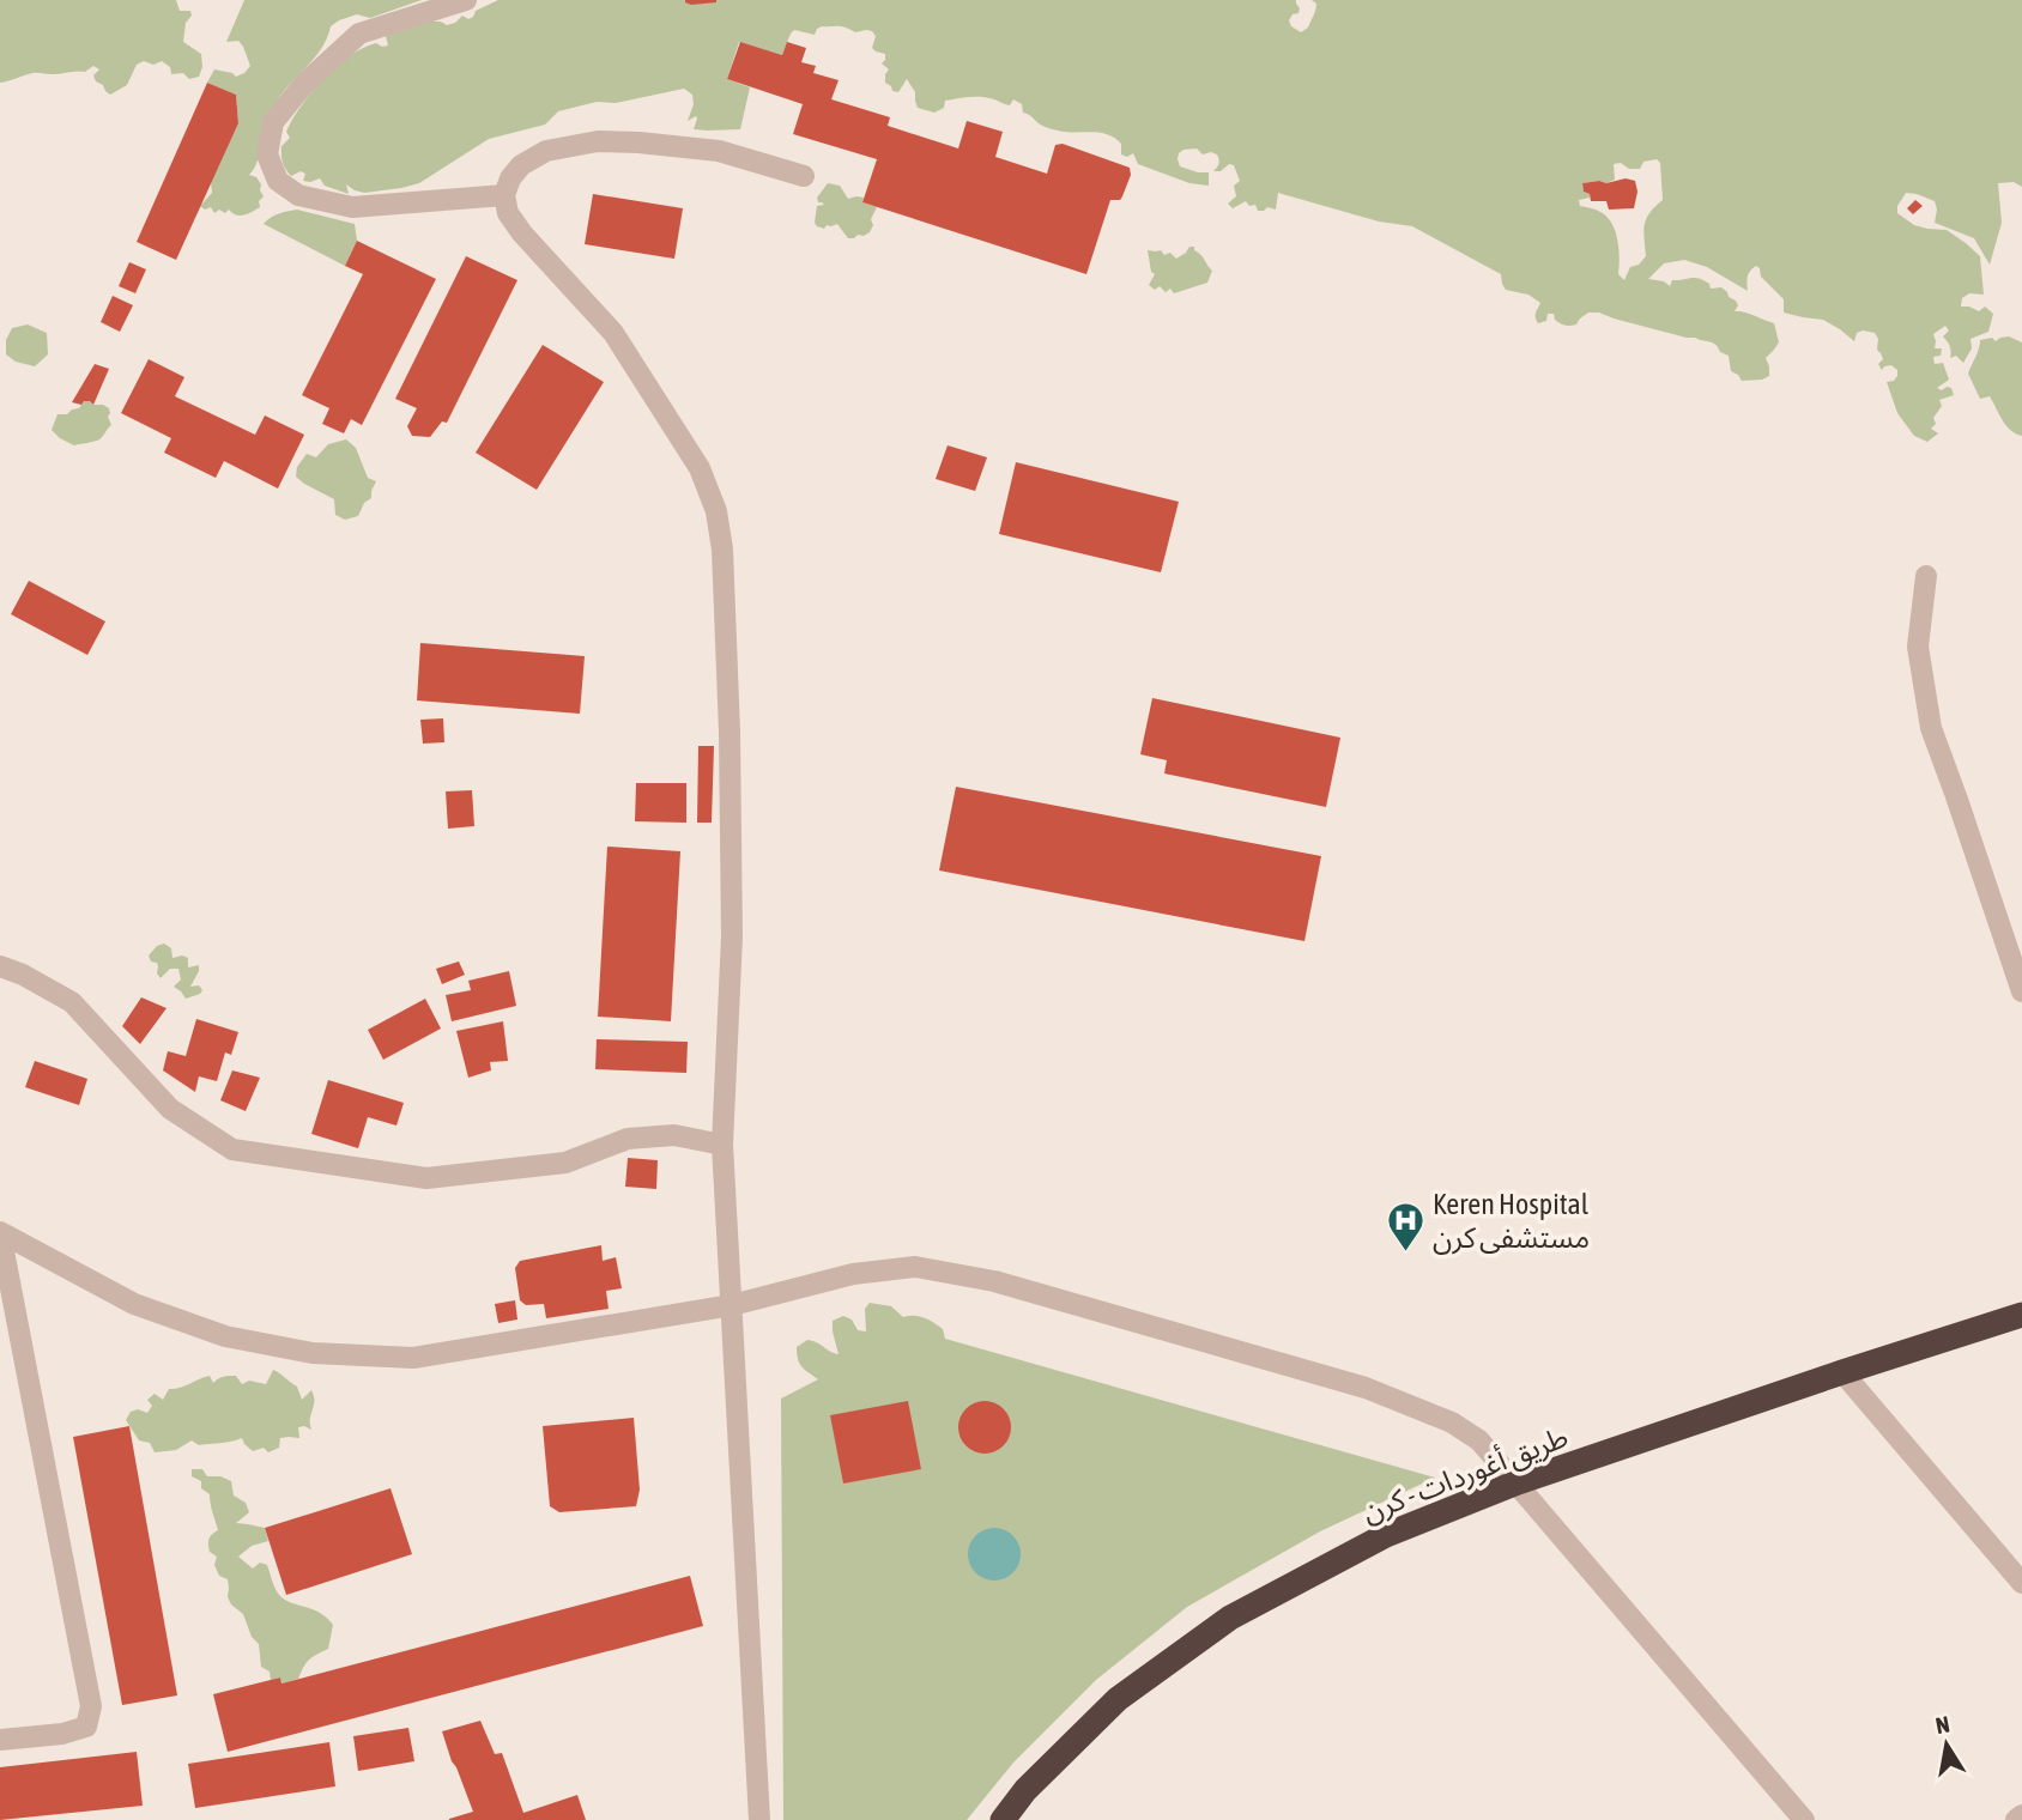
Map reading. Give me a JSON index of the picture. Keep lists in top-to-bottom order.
{
  "streets": {
    "highway": ["طريق أغوردات - كرن"]
  },
  "places": {
    "hospital": ["Keren Hospital مستشفى كرن"]
  },
  "north": "top"
}
